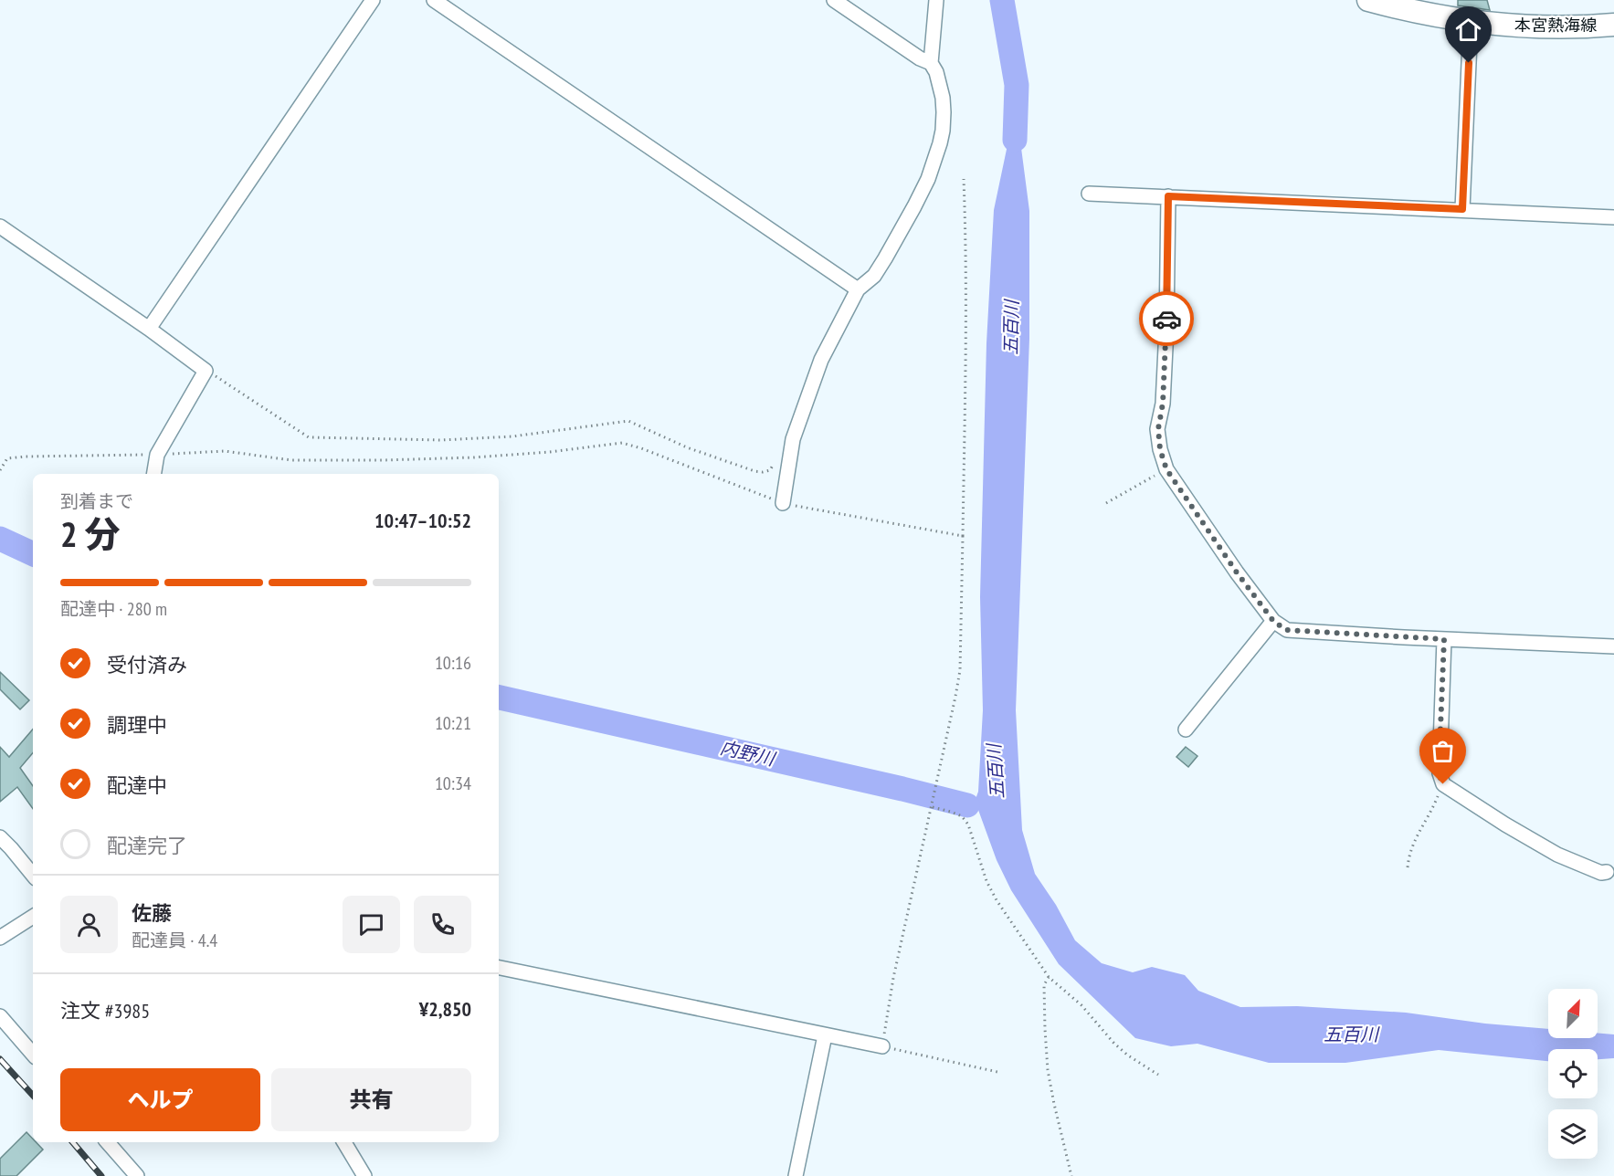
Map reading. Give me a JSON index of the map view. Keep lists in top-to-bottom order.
{
  "streets": {
    "main road": ["本宮熱海線"]
  },
  "water": ["五百川", "内野川"],
  "north": "top right",
  "page": {
    "heading": ["2 分", "到着まで", "10:47–10:52"],
    "panel": [
      "佐藤",
      "配達員 · 4.4",
      "注文 #3985",
      "¥2,850"
    ],
    "bar": "配達中 · 280 m",
    "list": [
      ["受付済み", "10:16"],
      ["調理中", "10:21"],
      ["配達中", "10:34"],
      "配達完了"
    ],
    "buttons": ["ヘルプ", "共有"]
  }
}
